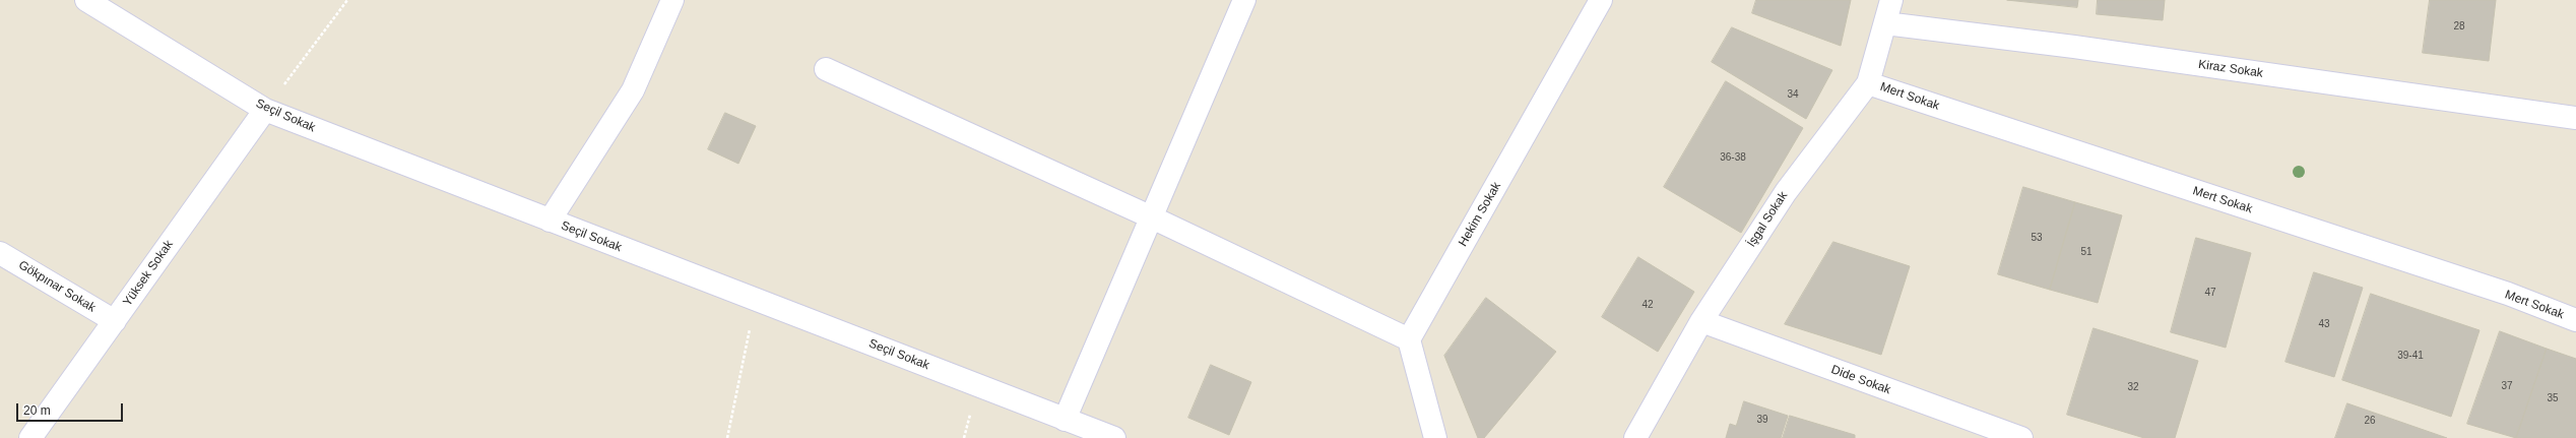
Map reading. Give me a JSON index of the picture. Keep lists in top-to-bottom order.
{
  "streets": {
    "street": [
      "Kiraz Sokak",
      "Mert Sokak",
      "Seçil Sokak",
      "Hekim Sokak",
      "İşgal Sokak",
      "Yüksek Sokak",
      "Gökpınar Sokak",
      "Dide Sokak"
    ]
  },
  "crossings": [
    ["Kiraz Sokak", "İşgal Sokak"],
    ["Mert Sokak", "İşgal Sokak"],
    ["Seçil Sokak", "Yüksek Sokak"],
    ["İşgal Sokak", "Dide Sokak"],
    ["Yüksek Sokak", "Gökpınar Sokak"]
  ],
  "house_numbers": [
    "28",
    "34",
    "36-38",
    "53",
    "51",
    "47",
    "42",
    "43",
    "39-41",
    "37",
    "32",
    "35",
    "39",
    "26"
  ],
  "scale_bar": "20 m"
}
